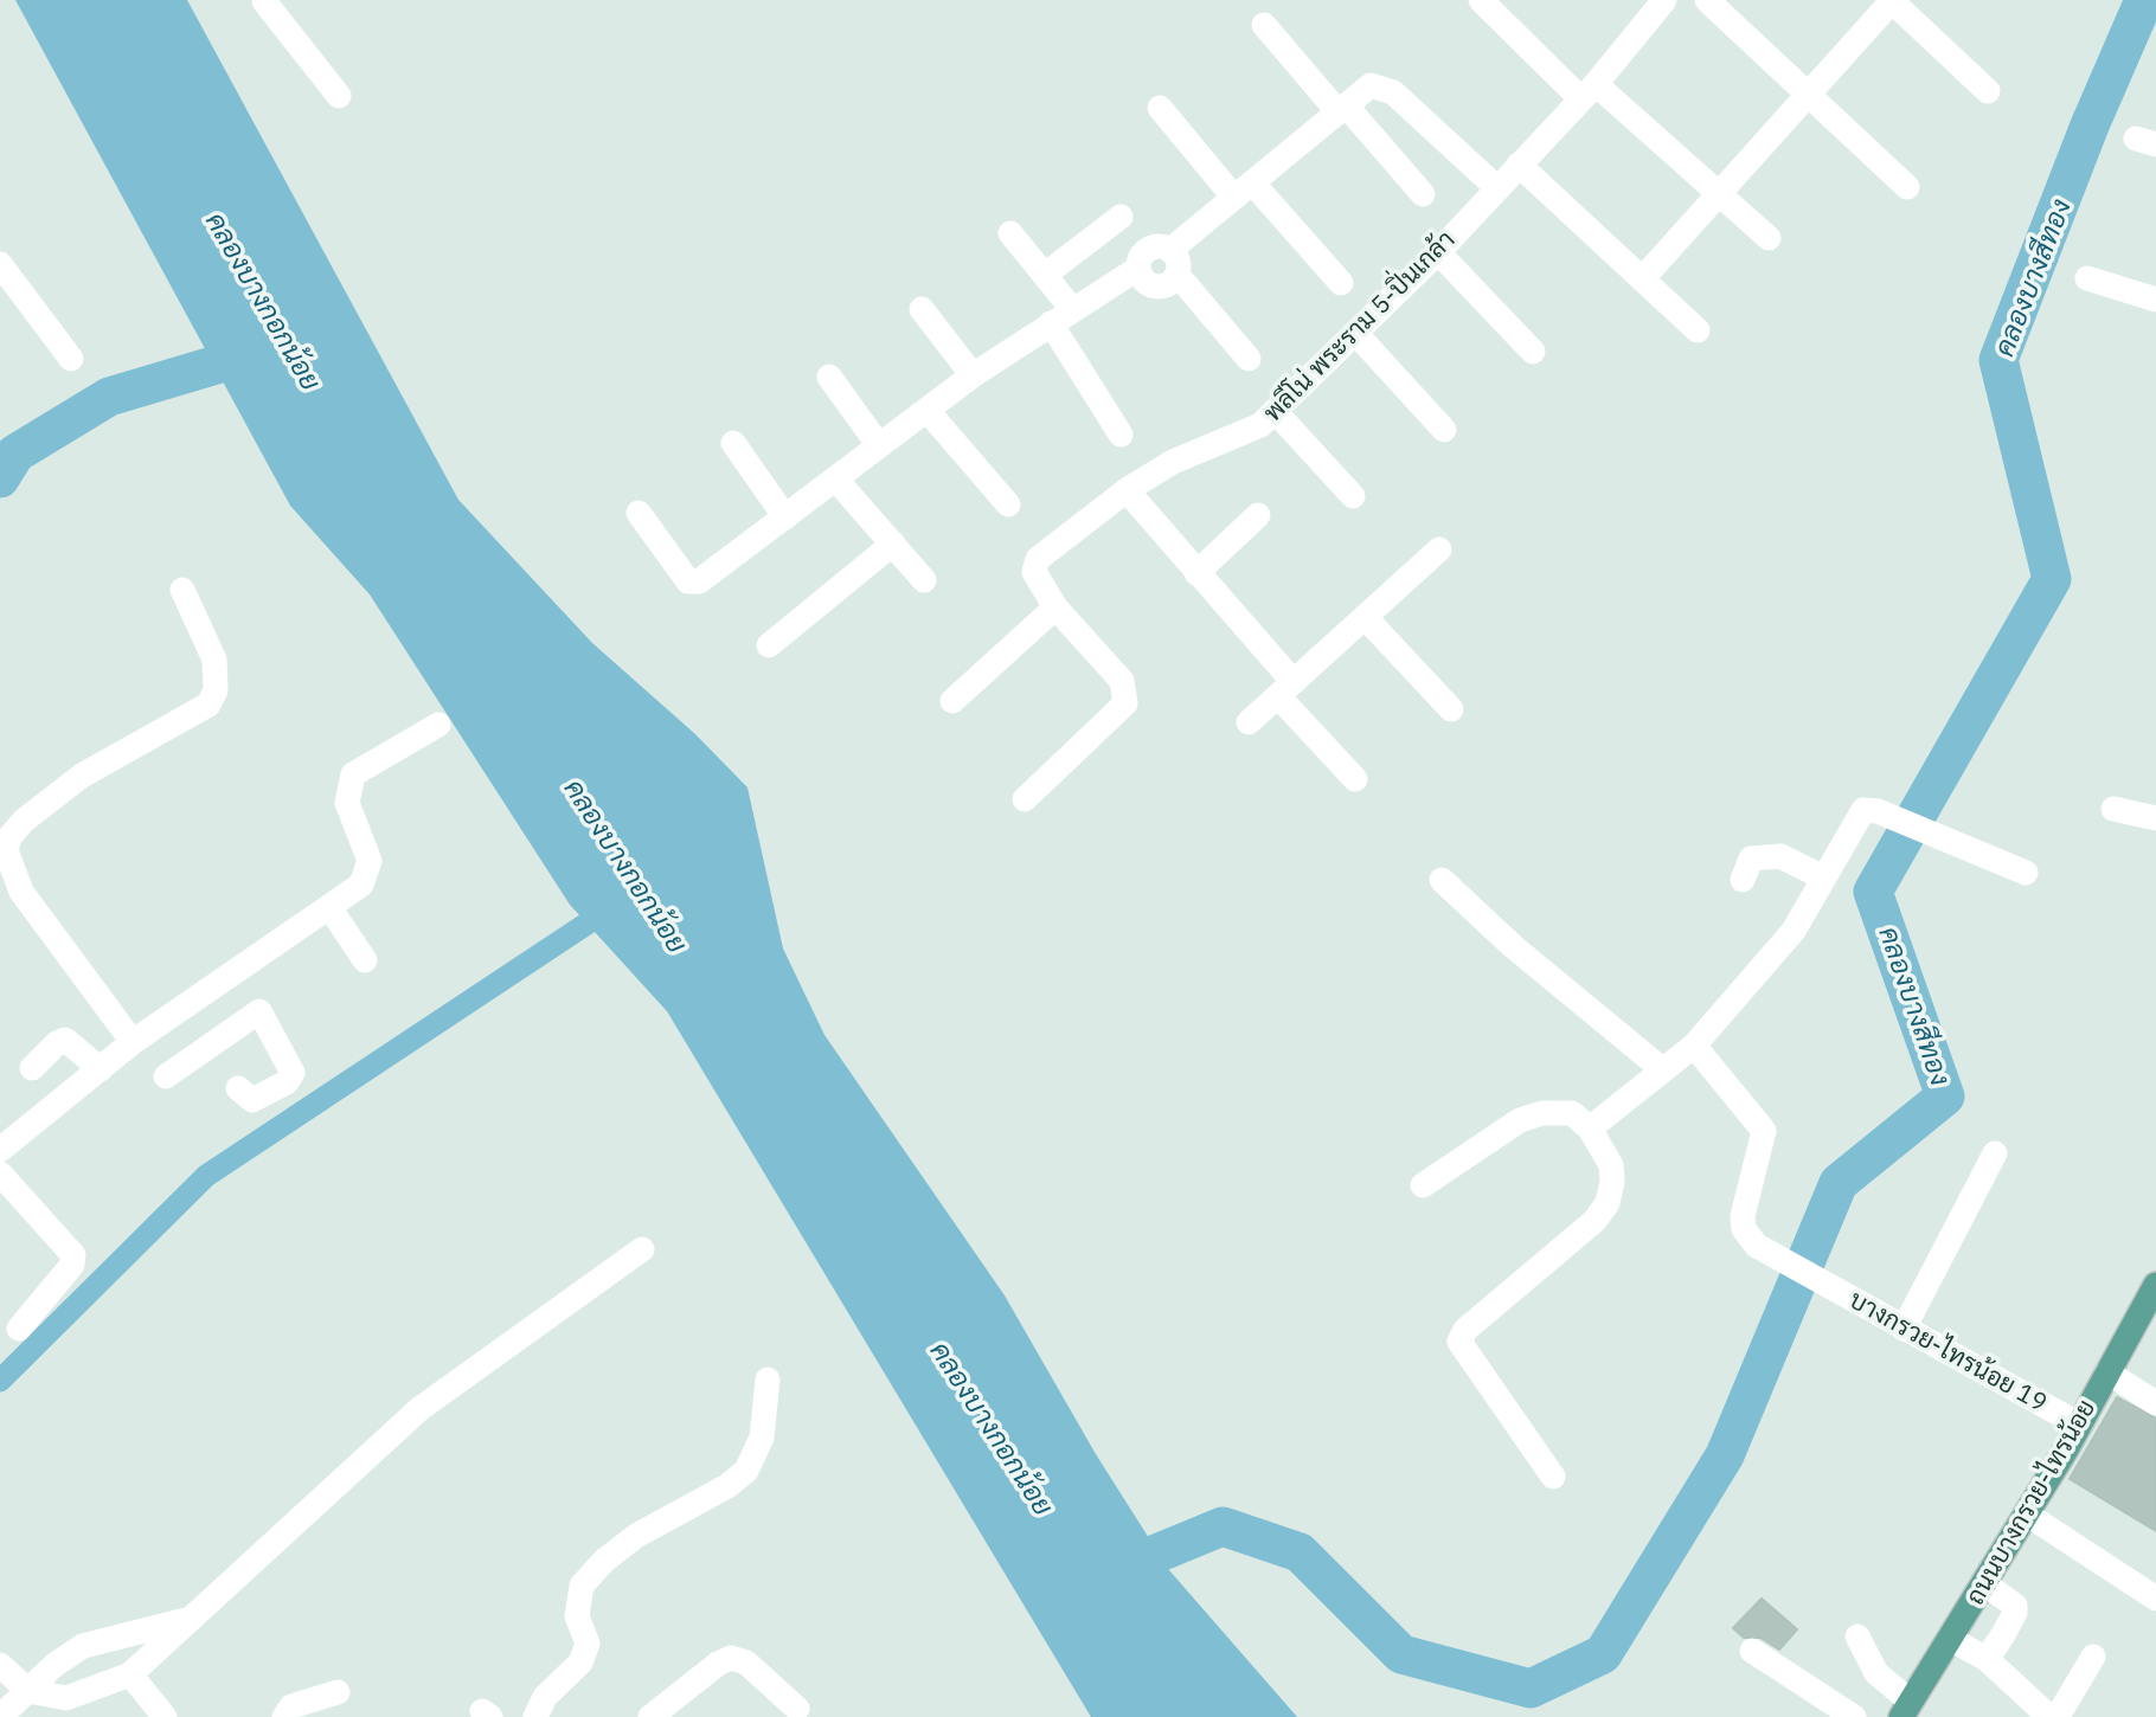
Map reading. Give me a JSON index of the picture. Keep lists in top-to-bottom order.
{
  "streets": {
    "main road": ["ถนนบางกรวย-ไทรน้อย"],
    "street": ["พลีโน่ พระราม 5-ปิ่นเกล้า", "บางกรวย-ไทรน้อย 19"]
  },
  "crossings": [
    ["บางกรวย-ไทรน้อย 19", "ถนนบางกรวย-ไทรน้อย"]
  ],
  "water": ["คลองบางสีทอง", "คลองบางกอกน้อย"]
}
